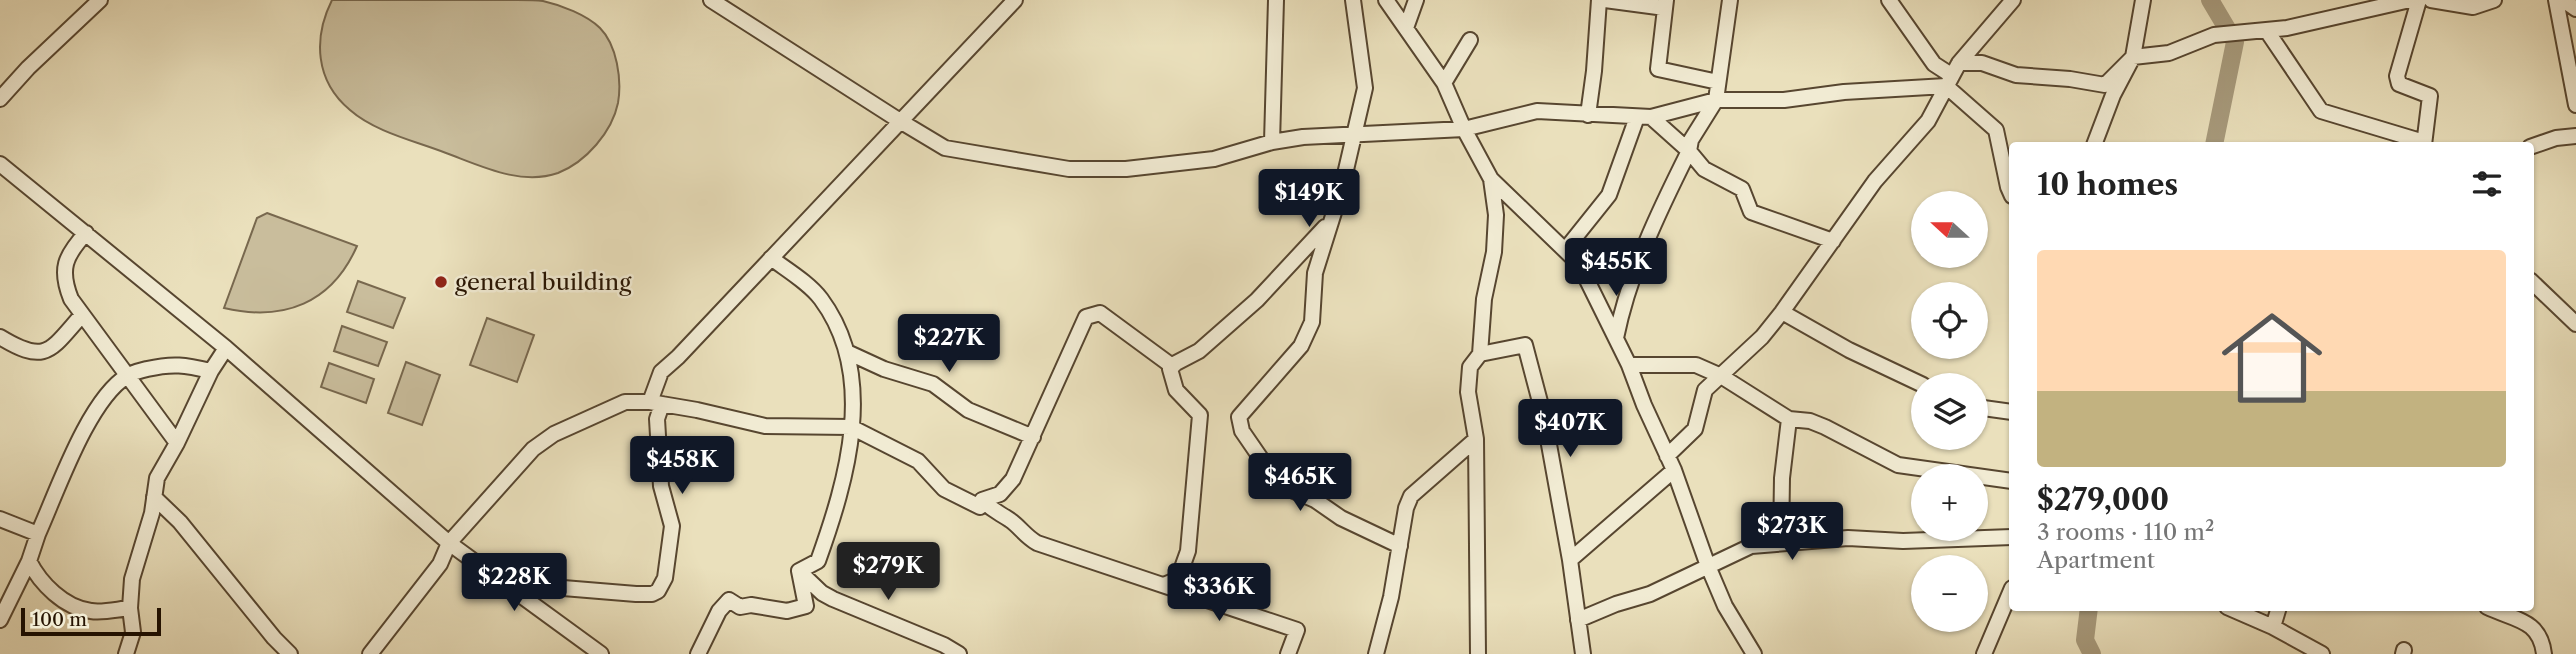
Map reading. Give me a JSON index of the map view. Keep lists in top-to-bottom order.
{
  "places": ["general building"],
  "scale_bar": "100 m",
  "north": "left",
  "page": {
    "heading": "10 homes",
    "price": [
      "$149K",
      "$455K",
      "$227K",
      "$407K",
      "$458K",
      "$465K",
      "$273K",
      "$279K",
      "$228K",
      "$336K"
    ],
    "map_buttons": ["+", "−"],
    "list": [
      {
        "name": "$279,000",
        "note": "3 rooms · 110 m² · Apartment"
      }
    ],
    "scale": "100 m"
  }
}
